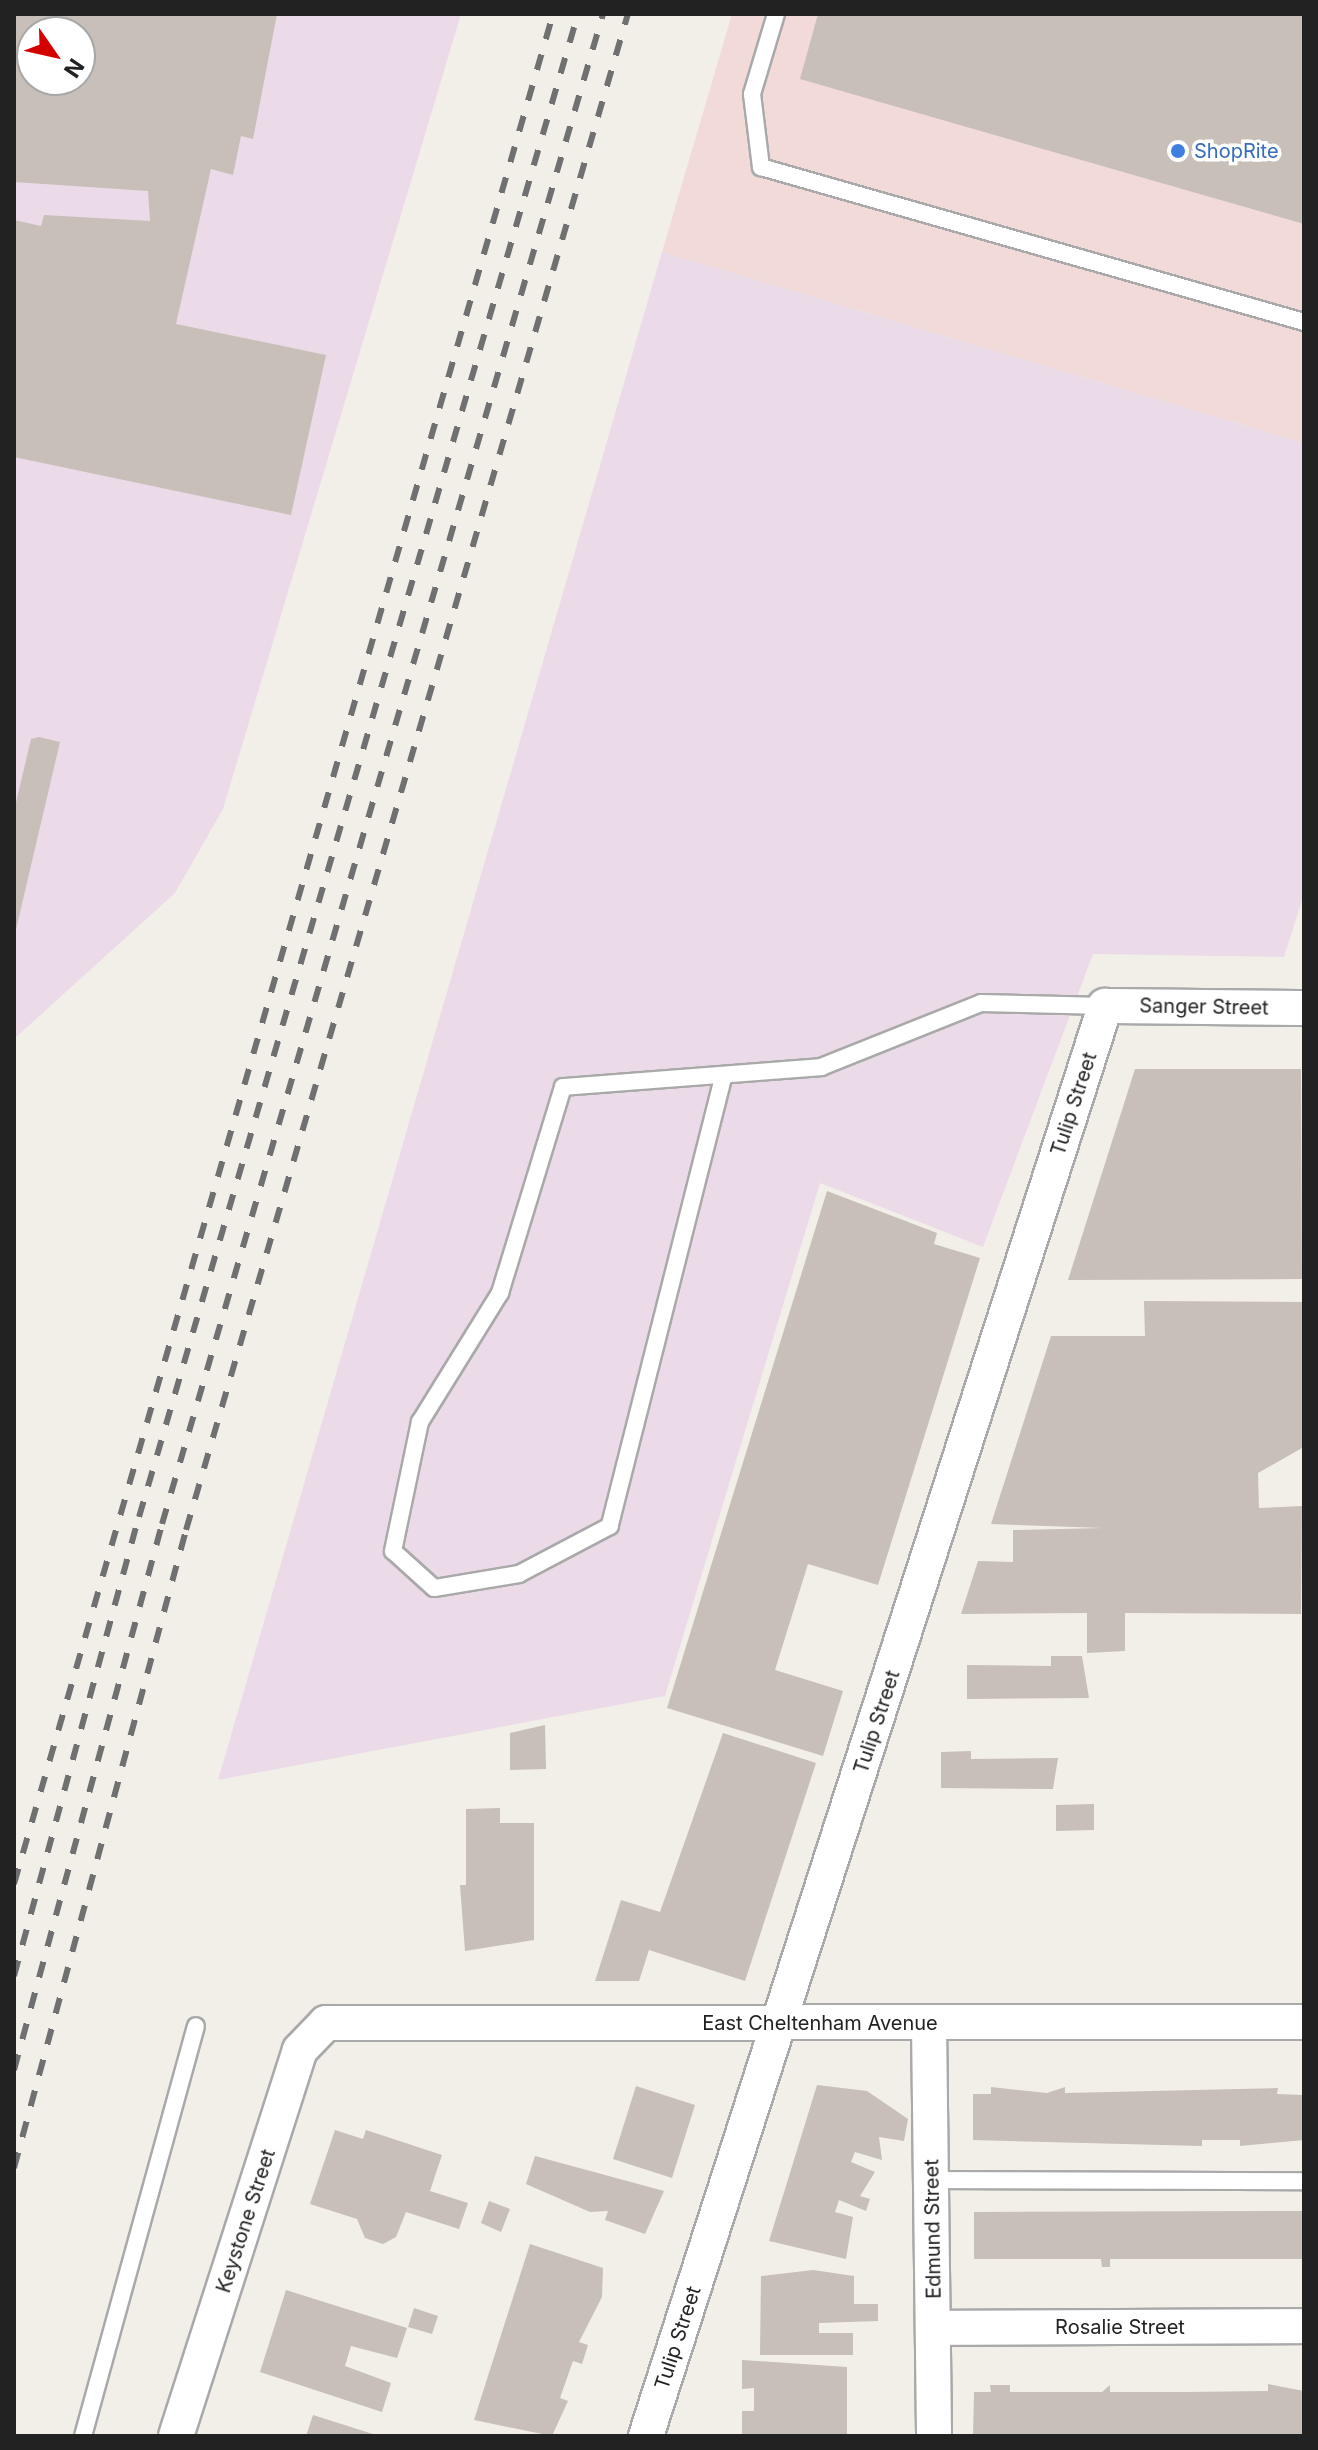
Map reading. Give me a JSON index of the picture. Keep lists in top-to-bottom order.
{
  "streets": {
    "street": [
      "Sanger Street",
      "Tulip Street",
      "East Cheltenham Avenue",
      "Keystone Street",
      "Edmund Street",
      "Rosalie Street"
    ]
  },
  "crossings": [
    ["Sanger Street", "Tulip Street"],
    ["Tulip Street", "East Cheltenham Avenue"],
    ["East Cheltenham Avenue", "Keystone Street"],
    ["East Cheltenham Avenue", "Edmund Street"],
    ["Edmund Street", "Rosalie Street"]
  ],
  "places": ["ShopRite"],
  "north": "bottom right"
}
